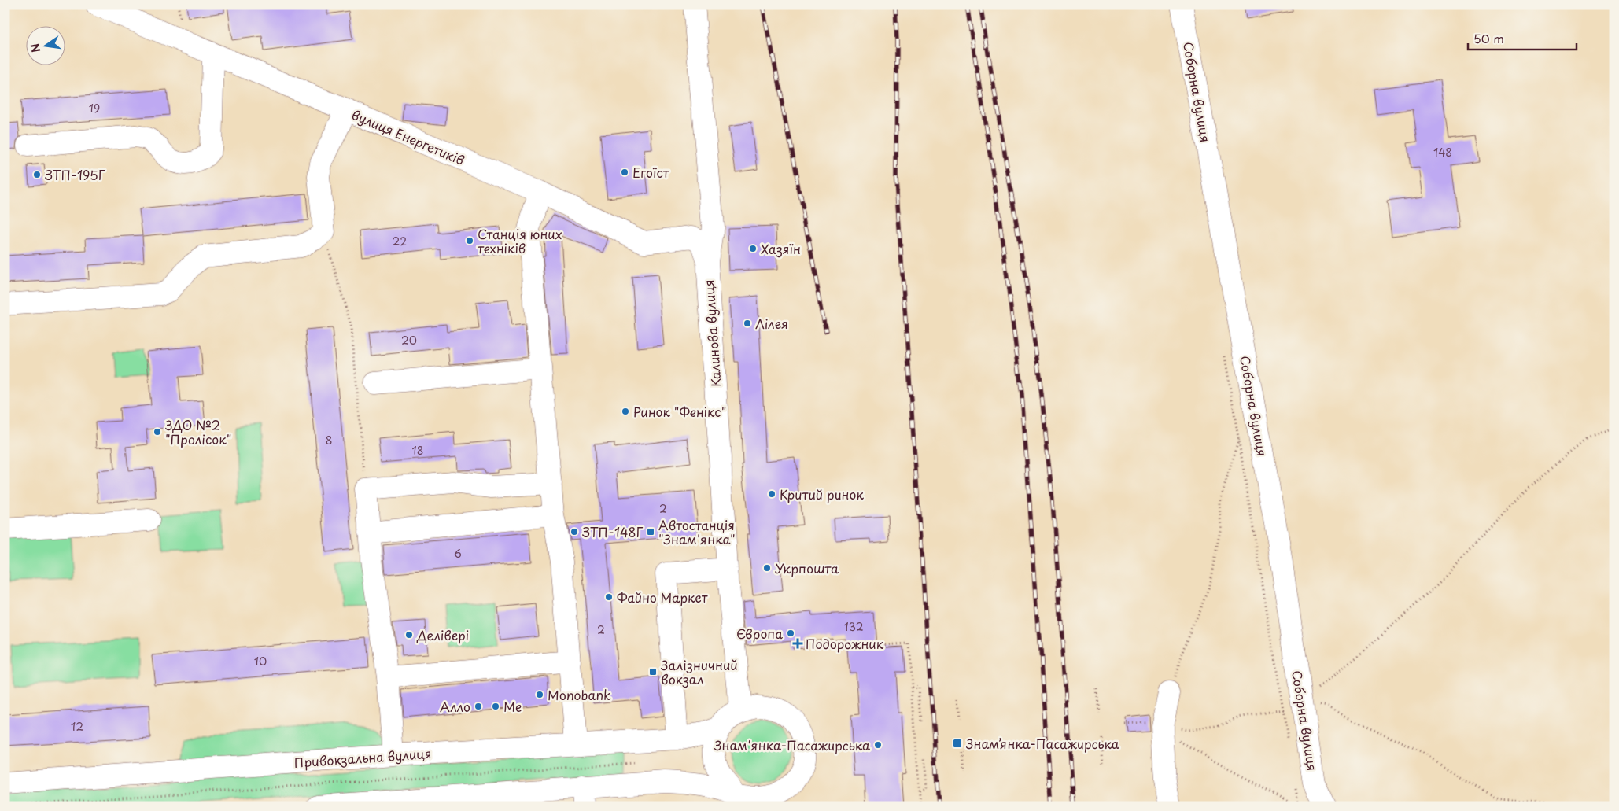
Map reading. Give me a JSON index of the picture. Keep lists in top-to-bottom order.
{
  "streets": {
    "street": [
      "Соборна вулиця",
      "вулиця Енергетиків",
      "Калинова вулиця",
      "Привокзальна вулиця"
    ]
  },
  "crossings": [
    ["вулиця Енергетиків", "Калинова вулиця"],
    ["Калинова вулиця", "Привокзальна вулиця"]
  ],
  "places": {
    "other": [
      "Егоїст",
      "ЗТП-195Г",
      "Станція юних техніків",
      "Хазяїн",
      "Лілея",
      "Ринок \"Фенікс\"",
      "ЗДО №2 \"Пролісок\"",
      "Критий ринок",
      "ЗТП-148Г",
      "Укрпошта",
      "Файно Маркет",
      "Європа",
      "Делівері",
      "Monobank",
      "Алло",
      "Me",
      "Знам'янка-Пасажирська"
    ],
    "transit": ["Автостанція \"Знам'янка\"", "Залізничний вокзал", "Знам’янка-Пасажирська"],
    "health": ["Подорожник"]
  },
  "house_numbers": [
    "19",
    "148",
    "22",
    "20",
    "8",
    "18",
    "2",
    "6",
    "132",
    "2",
    "10",
    "12"
  ],
  "scale_bar": "50 m",
  "north": "left"
}
